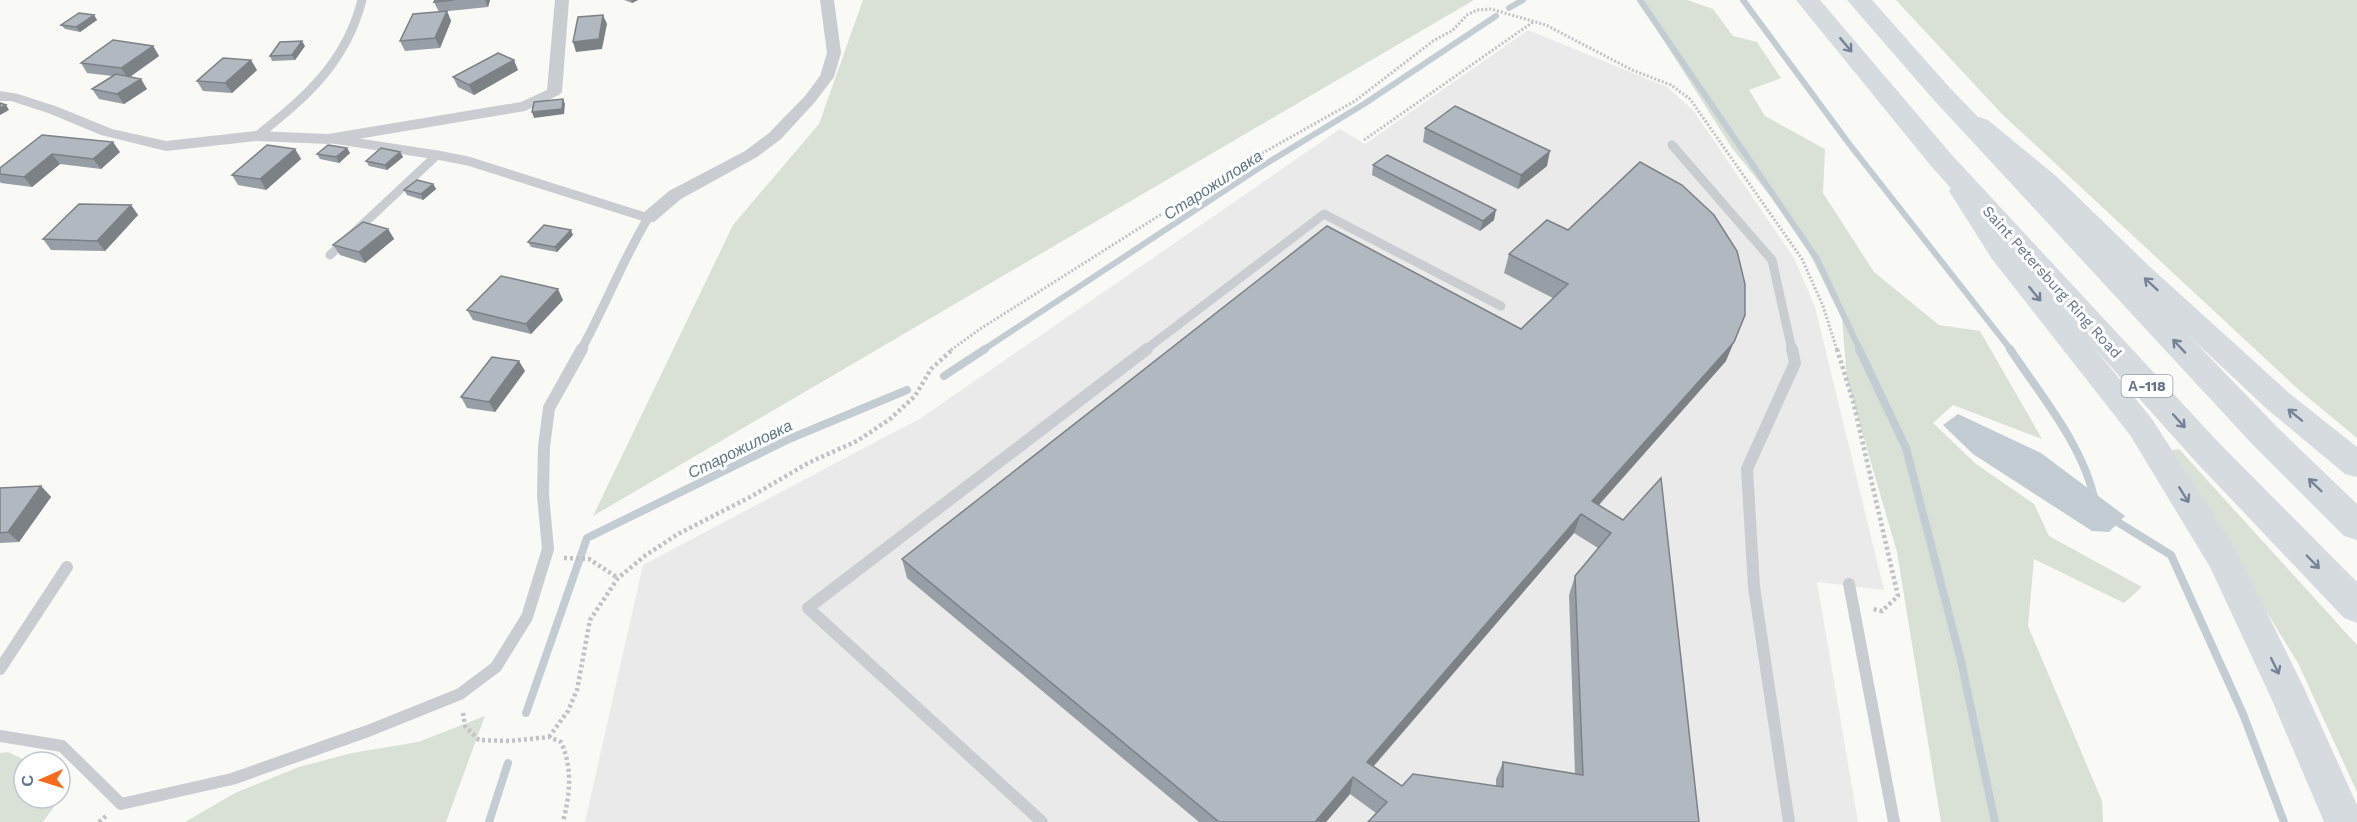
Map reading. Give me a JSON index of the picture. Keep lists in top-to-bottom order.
{
  "streets": {
    "highway": ["Saint Petersburg Ring Road", "А-118"]
  },
  "water": ["Старожиловка"],
  "north": "left"
}
